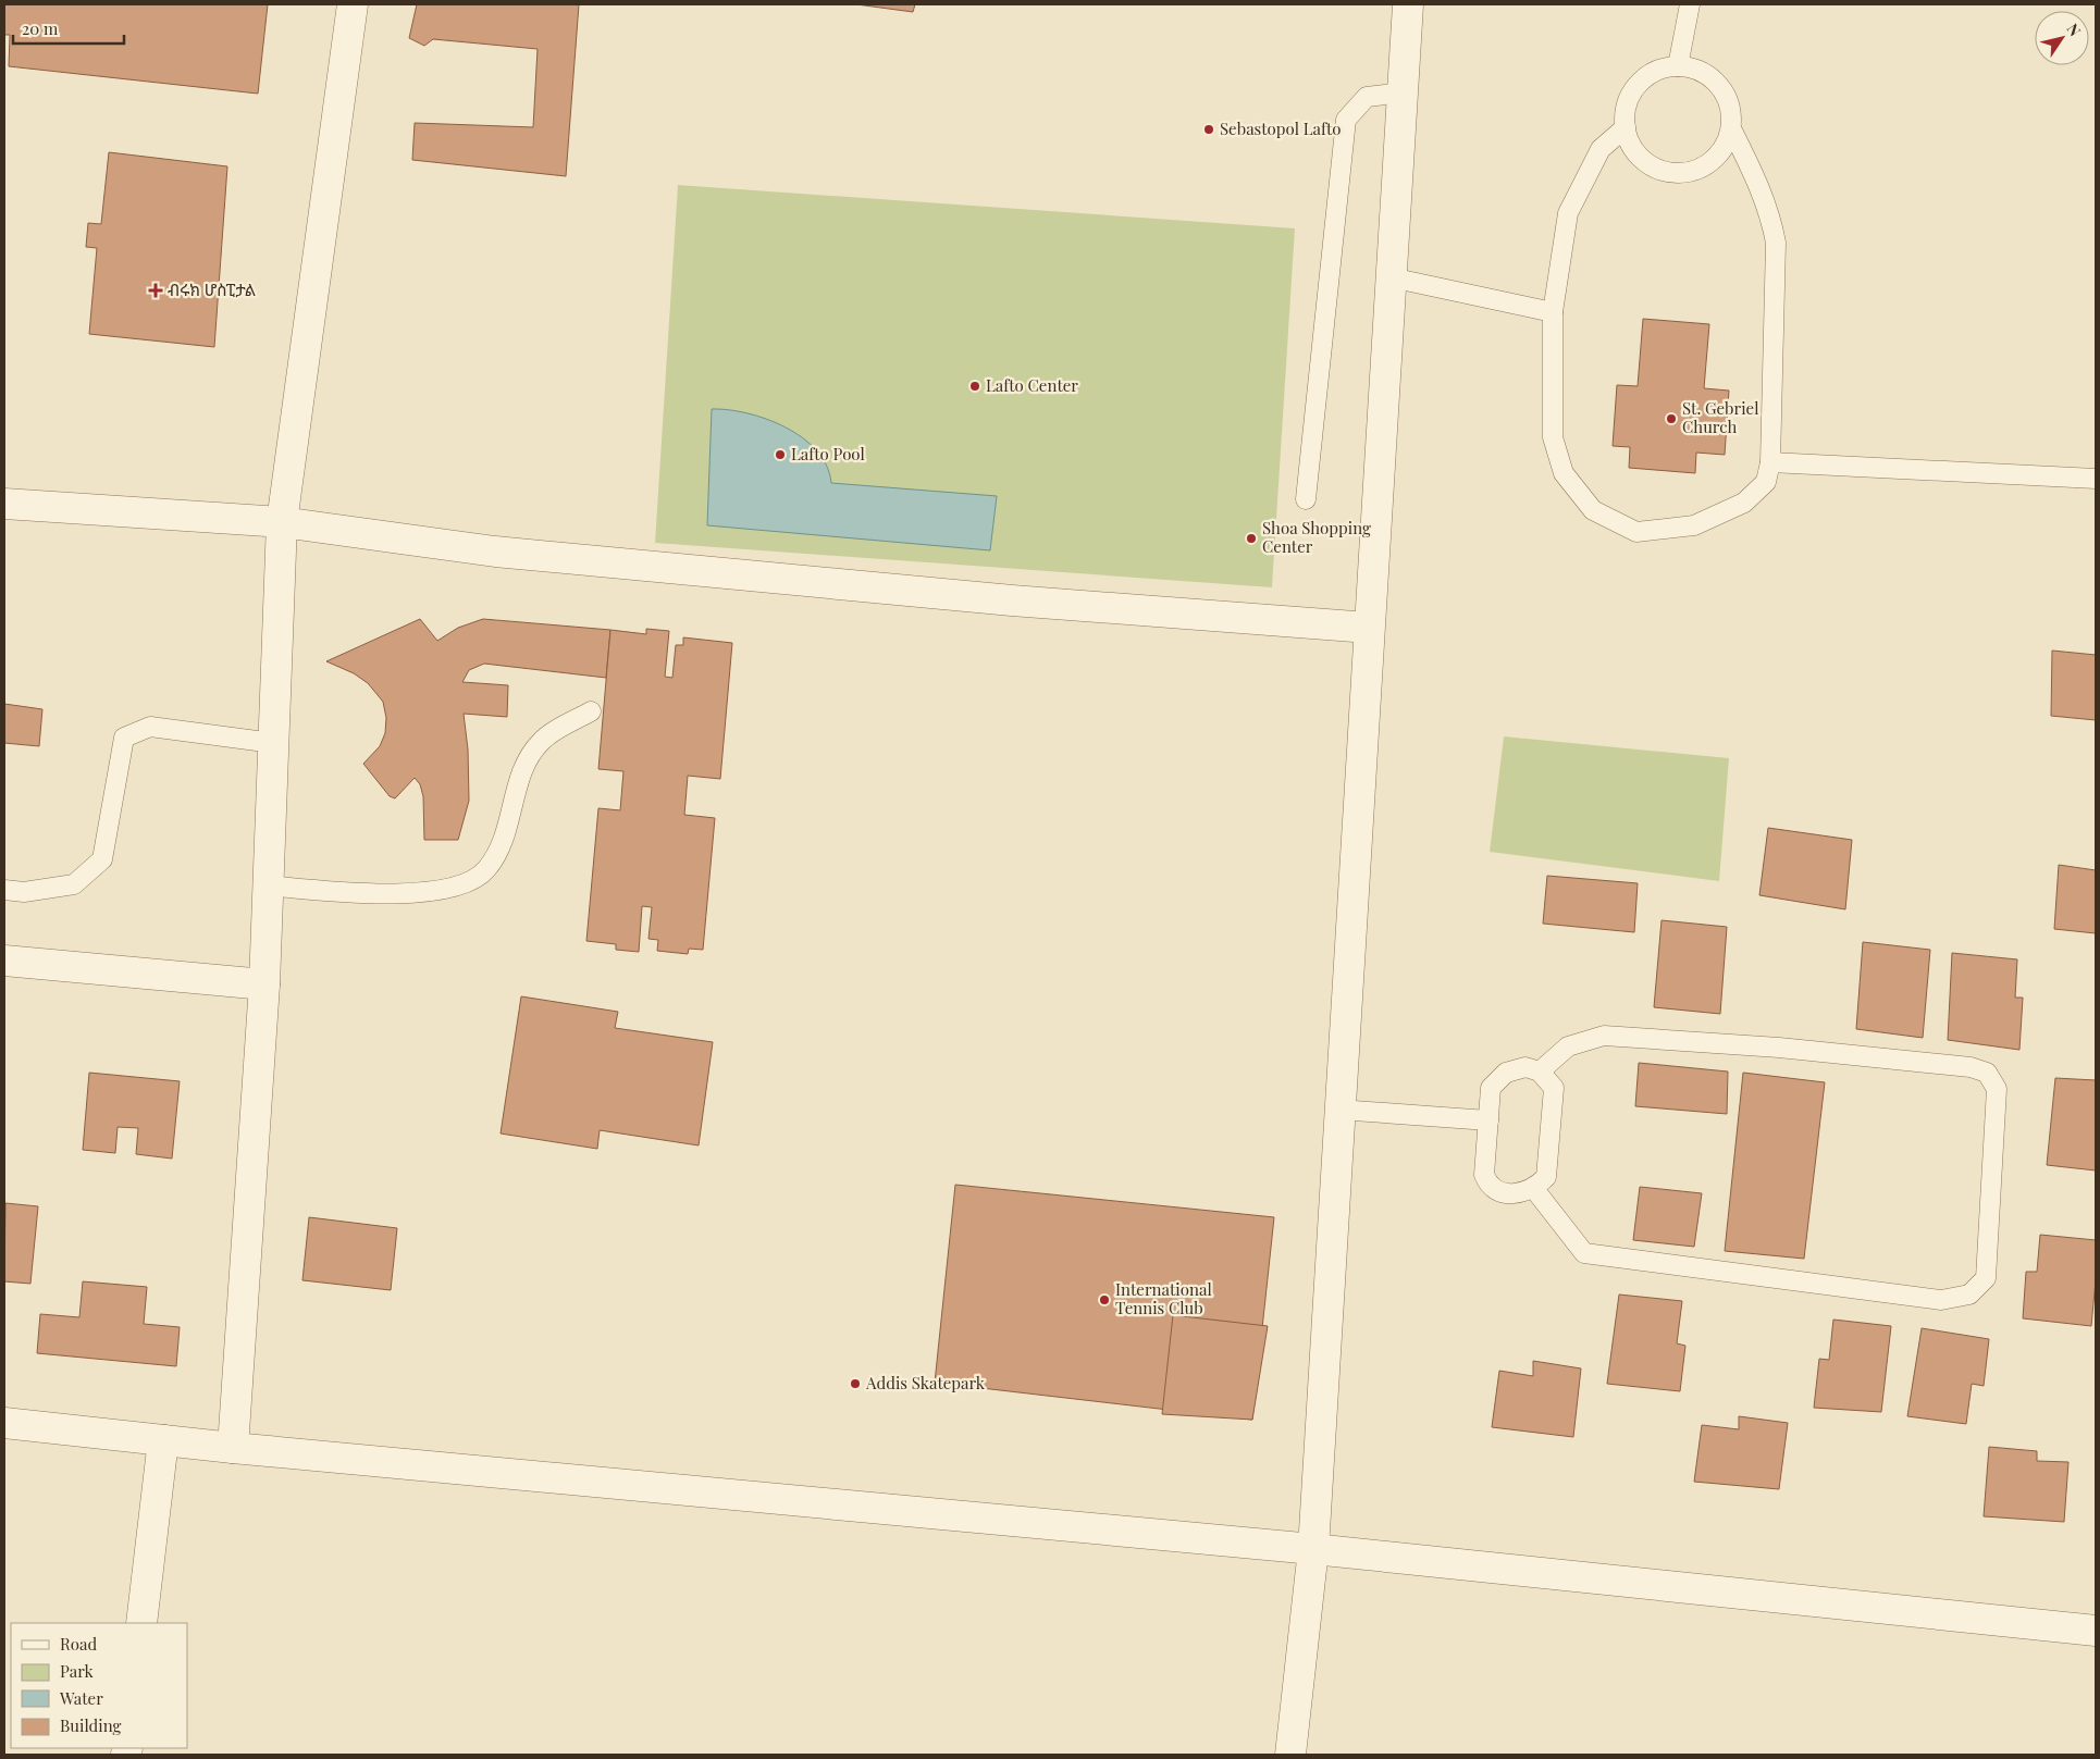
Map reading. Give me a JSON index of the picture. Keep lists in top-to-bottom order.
{
  "places": {
    "other": [
      "Sebastopol Lafto",
      "Lafto Center",
      "St. Gebriel Church",
      "Lafto Pool",
      "Shoa Shopping Center",
      "International Tennis Club",
      "Addis Skatepark"
    ],
    "health": ["ብሩክ ሆስፒታል"]
  },
  "legend": [
    "Road",
    "Park",
    "Water",
    "Building"
  ],
  "scale_bar": "20 m",
  "north": "top right"
}
